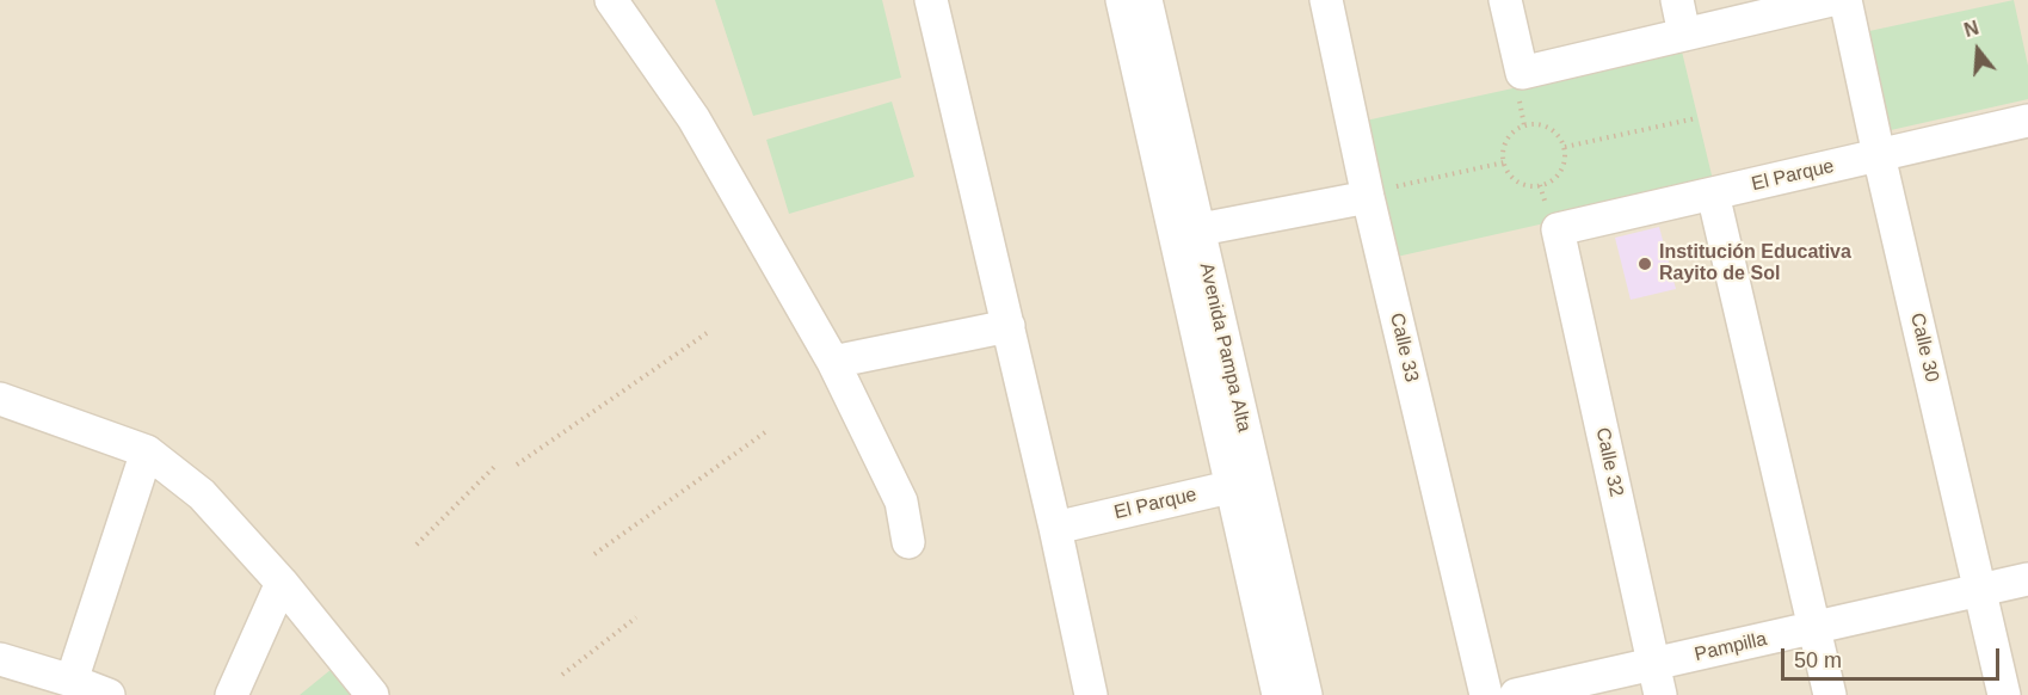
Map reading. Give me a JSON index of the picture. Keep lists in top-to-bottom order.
{
  "streets": {
    "street": [
      "El Parque",
      "Avenida Pampa Alta",
      "Calle 33",
      "Calle 30",
      "Calle 32",
      "Pampilla"
    ]
  },
  "crossings": [
    ["El Parque", "Avenida Pampa Alta"],
    ["El Parque", "Calle 30"],
    ["El Parque", "Calle 32"],
    ["Calle 30", "Pampilla"],
    ["Calle 32", "Pampilla"]
  ],
  "places": ["Institución Educativa Rayito de Sol"],
  "scale_bar": "50 m",
  "north": "top"
}
